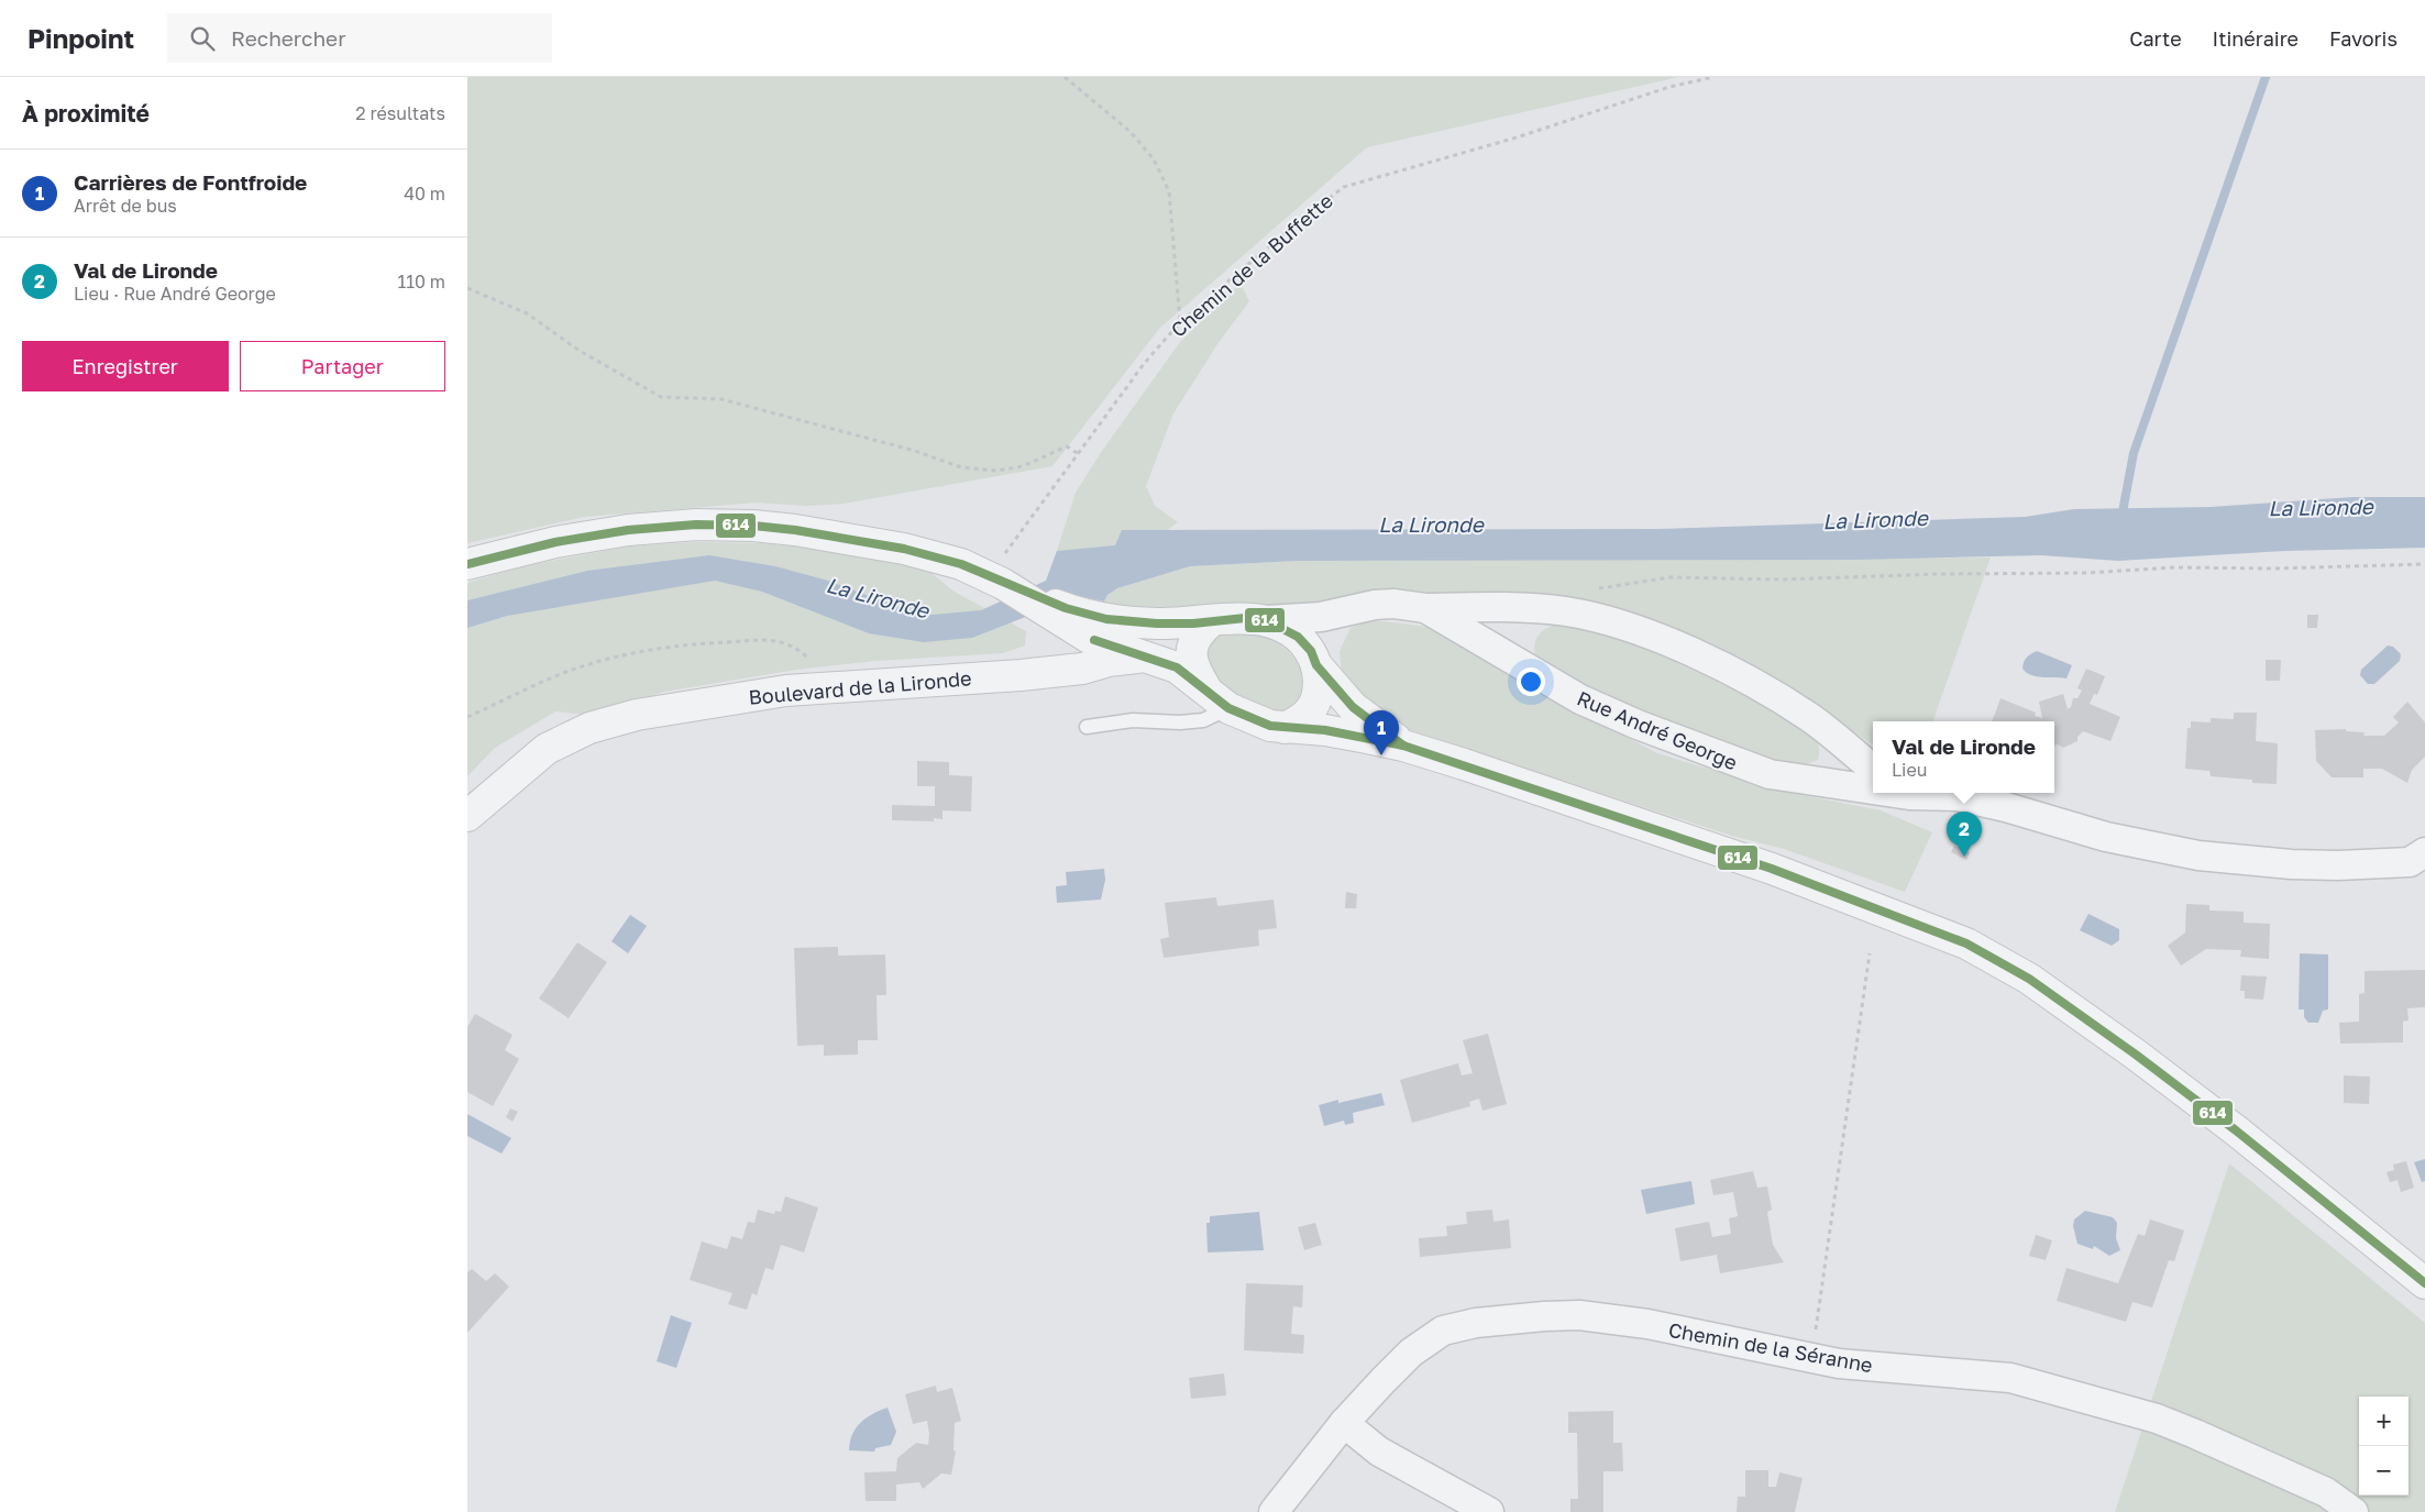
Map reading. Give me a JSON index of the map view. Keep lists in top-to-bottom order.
{
  "streets": {
    "street": ["Boulevard de la Lironde", "Rue André George", "Chemin de la Séranne"],
    "path": ["Chemin de la Buffette"]
  },
  "water": ["La Lironde"],
  "lines": ["transit line 614"],
  "page": {
    "header": "Pinpoint",
    "search": "Rechercher",
    "nav": ["Carte", "Itinéraire", "Favoris"],
    "heading": ["À proximité", "2 résultats"],
    "list": [
      {
        "mark": "1",
        "name": "Carrières de Fontfroide",
        "note": "Arrêt de bus",
        "value": "40 m"
      },
      {
        "mark": "2",
        "name": "Val de Lironde",
        "note": "Lieu · Rue André George",
        "value": "110 m"
      }
    ],
    "buttons": ["Enregistrer", "Partager"],
    "pins": ["1", "2"],
    "popup": ["Val de Lironde", "Lieu"],
    "map_buttons": ["+", "−"]
  }
}
